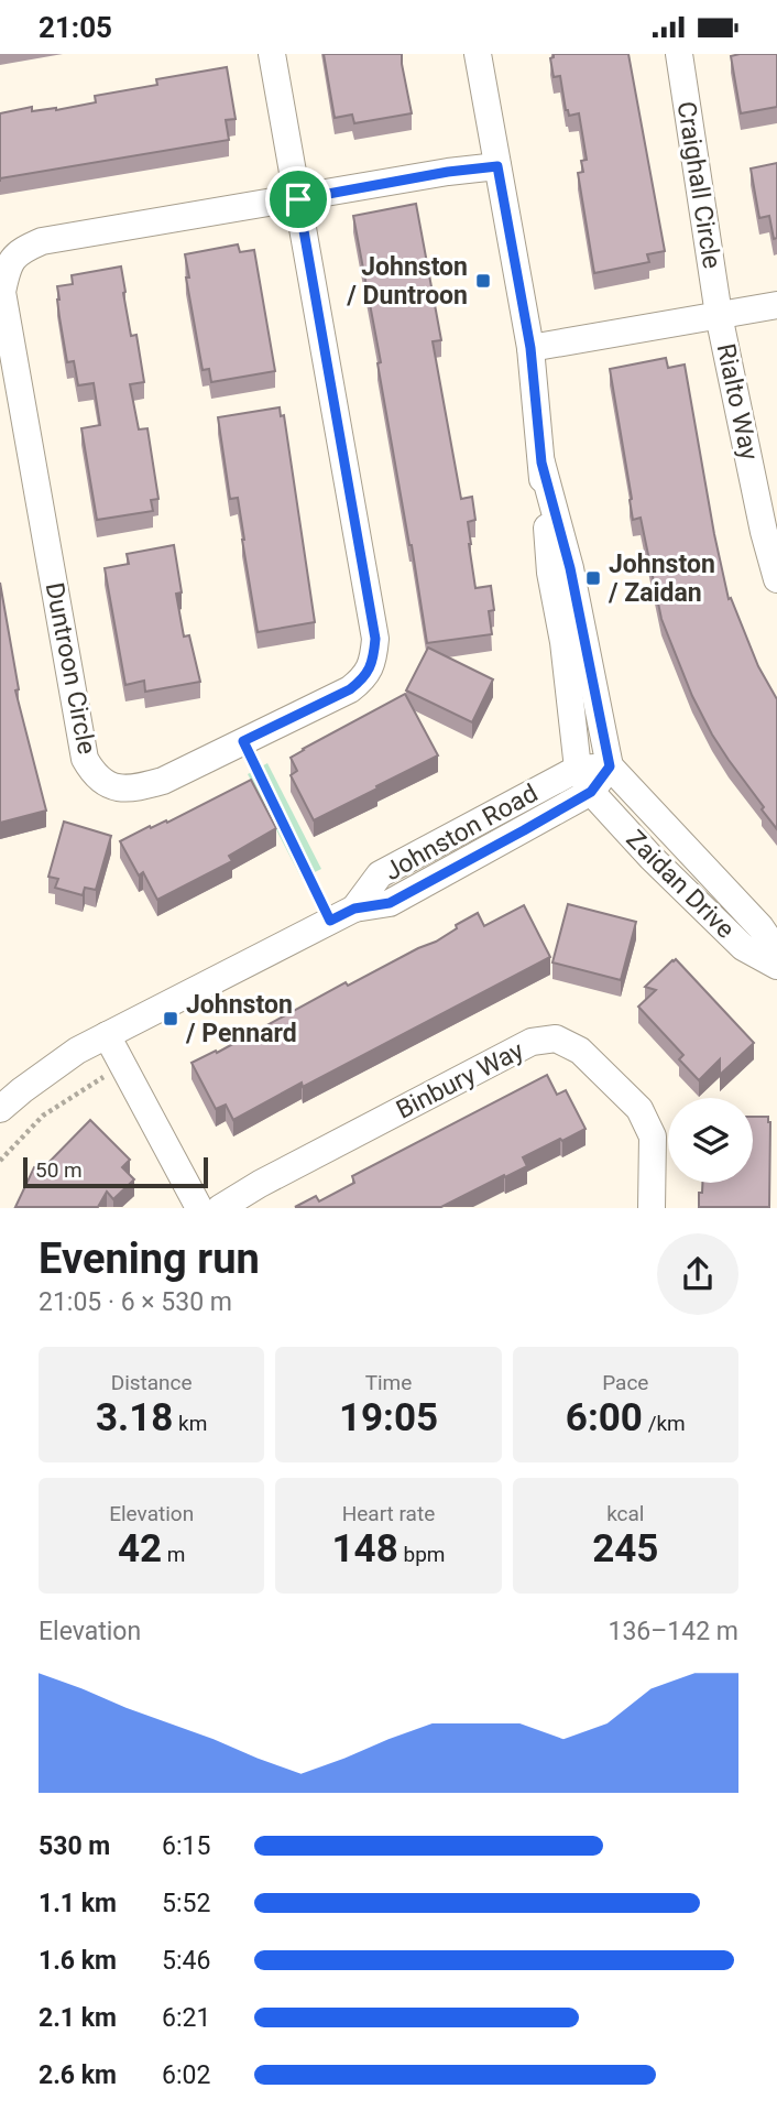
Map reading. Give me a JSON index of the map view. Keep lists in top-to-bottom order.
{
  "streets": {
    "street": [
      "Craighall Circle",
      "Rialto Way",
      "Duntroon Circle",
      "Johnston Road",
      "Zaidan Drive",
      "Binbury Way"
    ]
  },
  "crossings": [
    ["Craighall Circle", "Rialto Way"],
    ["Johnston Road", "Zaidan Drive"]
  ],
  "places": {
    "transit": ["Johnston / Duntroon", "Johnston / Zaidan", "Johnston / Pennard"]
  },
  "scale_bar": "50 m",
  "page": {
    "status": "21:05",
    "scale": "50 m",
    "heading": ["Evening run", "21:05 · 6 × 530 m"],
    "stats": [
      ["Distance", "3.18 km"],
      ["Time", "19:05"],
      ["Pace", "6:00 /km"],
      ["Elevation", "42 m"],
      ["Heart rate", "148 bpm"],
      ["kcal", "245"]
    ],
    "chart": ["Elevation", "136–142 m"],
    "list": [
      {
        "name": "530 m",
        "note": "6:15"
      },
      {
        "name": "1.1 km",
        "note": "5:52"
      },
      {
        "name": "1.6 km",
        "note": "5:46"
      },
      {
        "name": "2.1 km",
        "note": "6:21"
      },
      {
        "name": "2.6 km",
        "note": "6:02"
      }
    ]
  }
}
